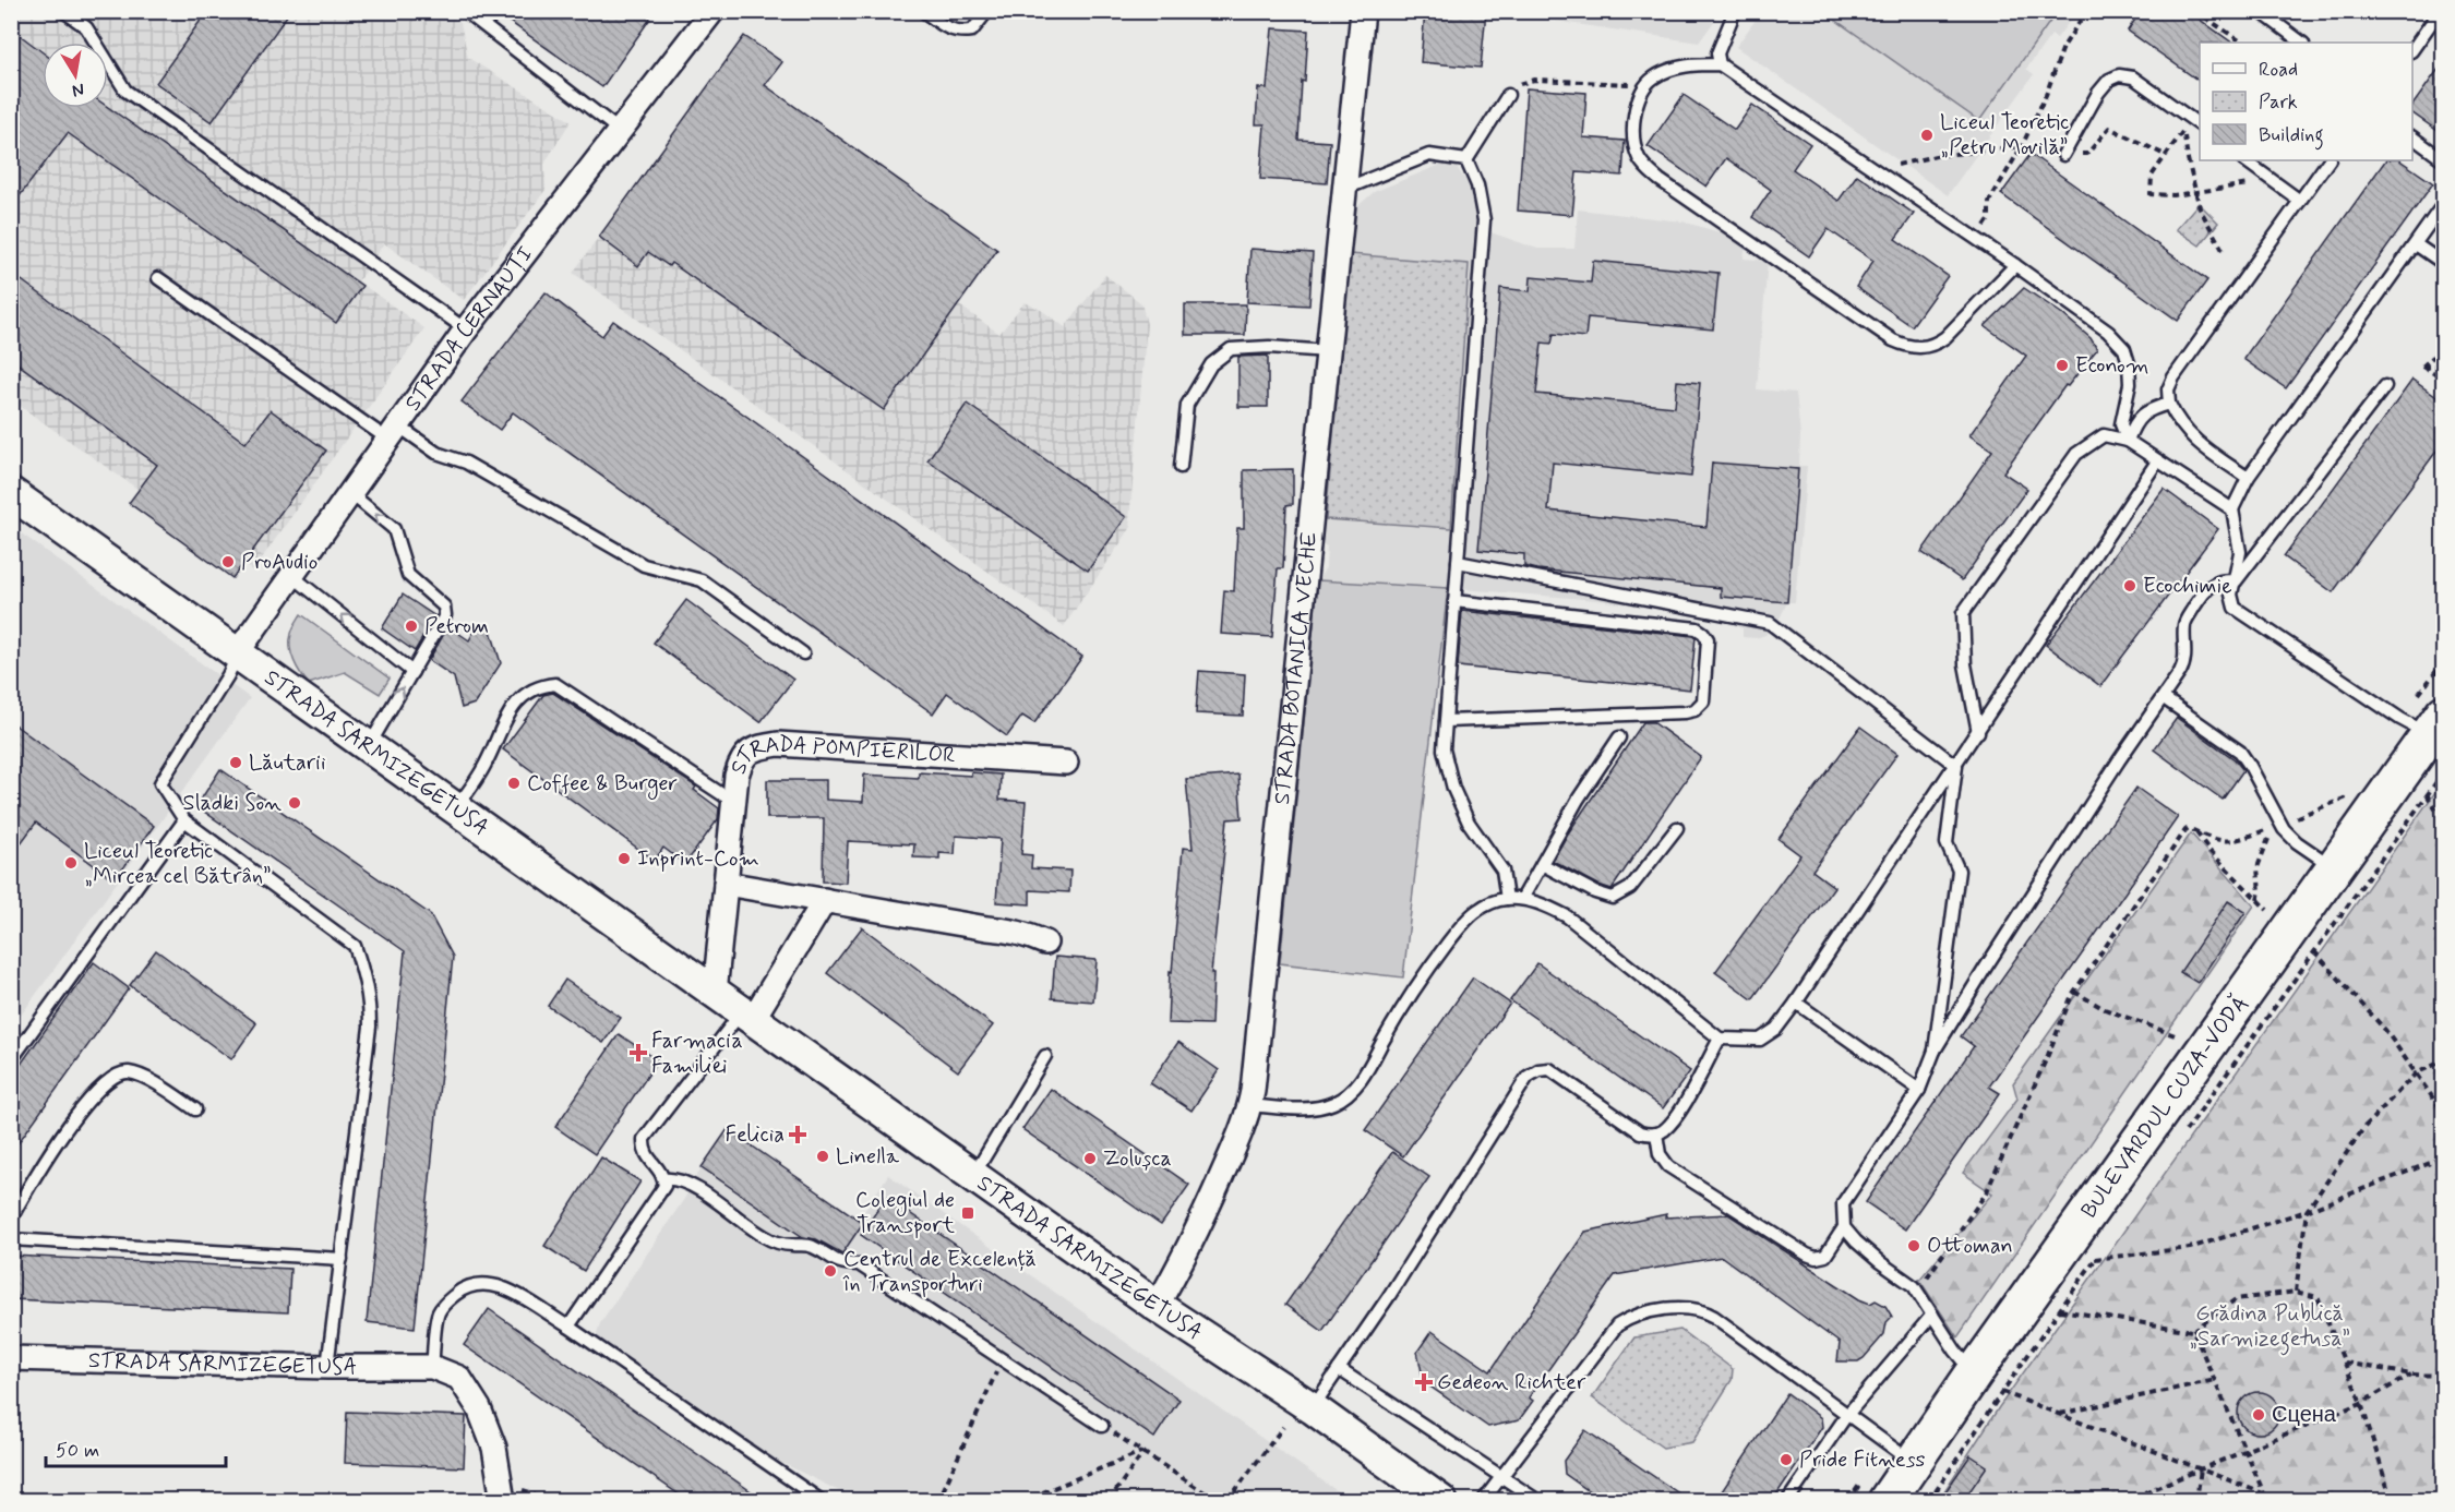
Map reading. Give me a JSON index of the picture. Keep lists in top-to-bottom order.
{
  "streets": {
    "main road": ["STRADA SARMIZEGETUSA", "BULEVARDUL CUZA-VODĂ"],
    "street": ["STRADA CERNĂUȚI", "STRADA BOTANICA VECHE", "STRADA POMPIERILOR"]
  },
  "crossings": [
    ["STRADA CERNĂUȚI", "STRADA SARMIZEGETUSA"],
    ["STRADA BOTANICA VECHE", "STRADA SARMIZEGETUSA"],
    ["STRADA SARMIZEGETUSA", "STRADA POMPIERILOR"]
  ],
  "parks": ["Grădina Publică „Sarmizegetusa”"],
  "places": {
    "other": [
      "Liceul Teoretic „Petru Movilă”",
      "Econom",
      "ProAudio",
      "Ecochimie",
      "Petrom",
      "Lăutarii",
      "Coffee & Burger",
      "Sladki Son",
      "Inprint-Com",
      "Liceul Teoretic „Mircea cel Bătrân”",
      "Linella",
      "Zolușca",
      "Ottoman",
      "Centrul de Excelență în Transporturi",
      "Сцена",
      "Pride Fitness"
    ],
    "health": ["Farmacia Familiei", "Felicia", "Gedeon Richter"],
    "transit": ["Colegiul de Transport"]
  },
  "legend": ["Road", "Park", "Building"],
  "scale_bar": "50 m",
  "north": "bottom"
}
